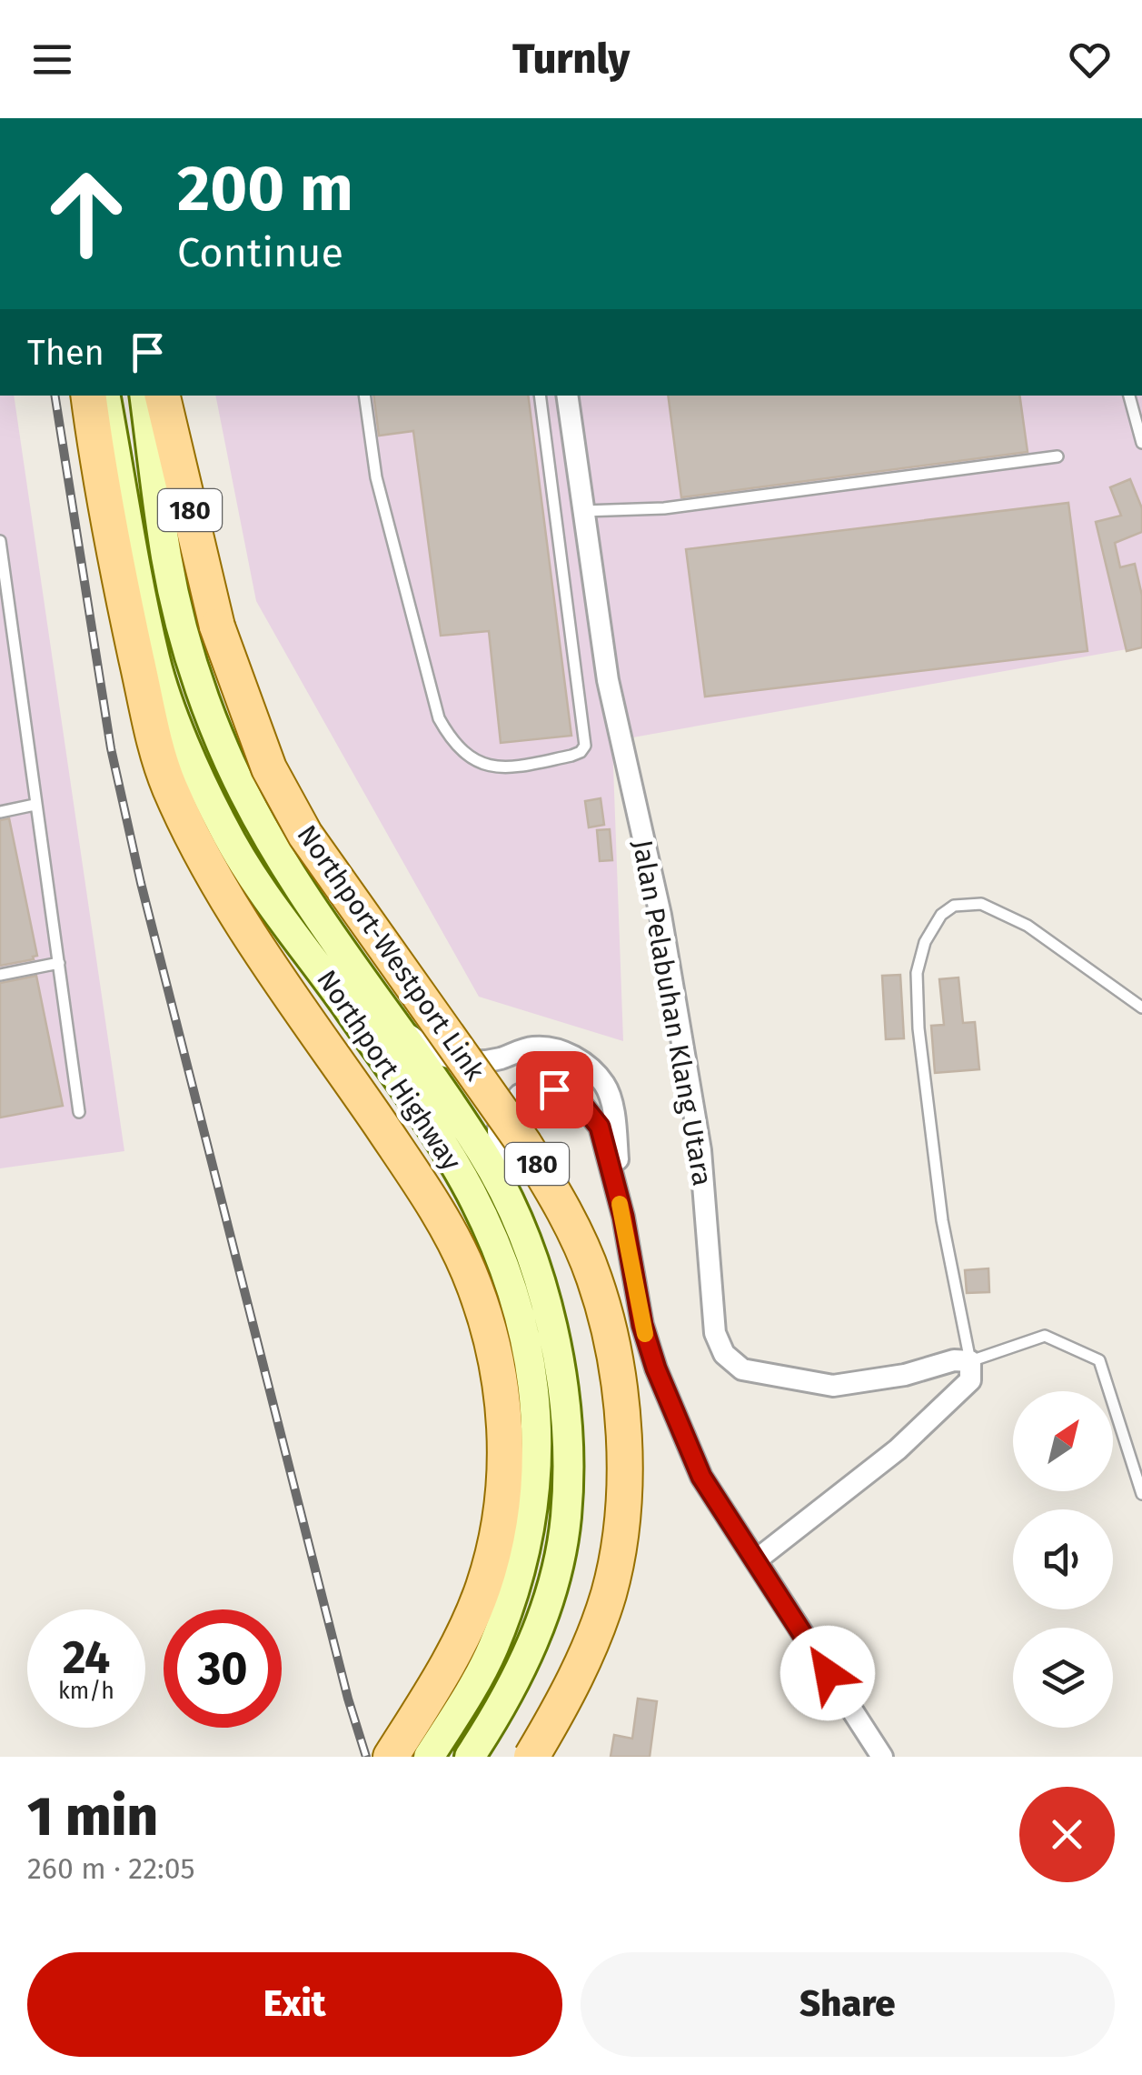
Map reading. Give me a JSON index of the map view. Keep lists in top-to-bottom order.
{
  "streets": {
    "main road": ["180", "Northport-Westport Link", "Northport Highway"],
    "street": ["Jalan Pelabuhan Klang Utara"]
  },
  "north": "top right",
  "page": {
    "header": "Turnly",
    "turn": ["200 m", "Continue"],
    "then": "Then",
    "speed": "24 km/h",
    "limit": "30",
    "heading": ["1 min", "260 m · 22:05"],
    "buttons": ["Exit", "Share"]
  }
}
